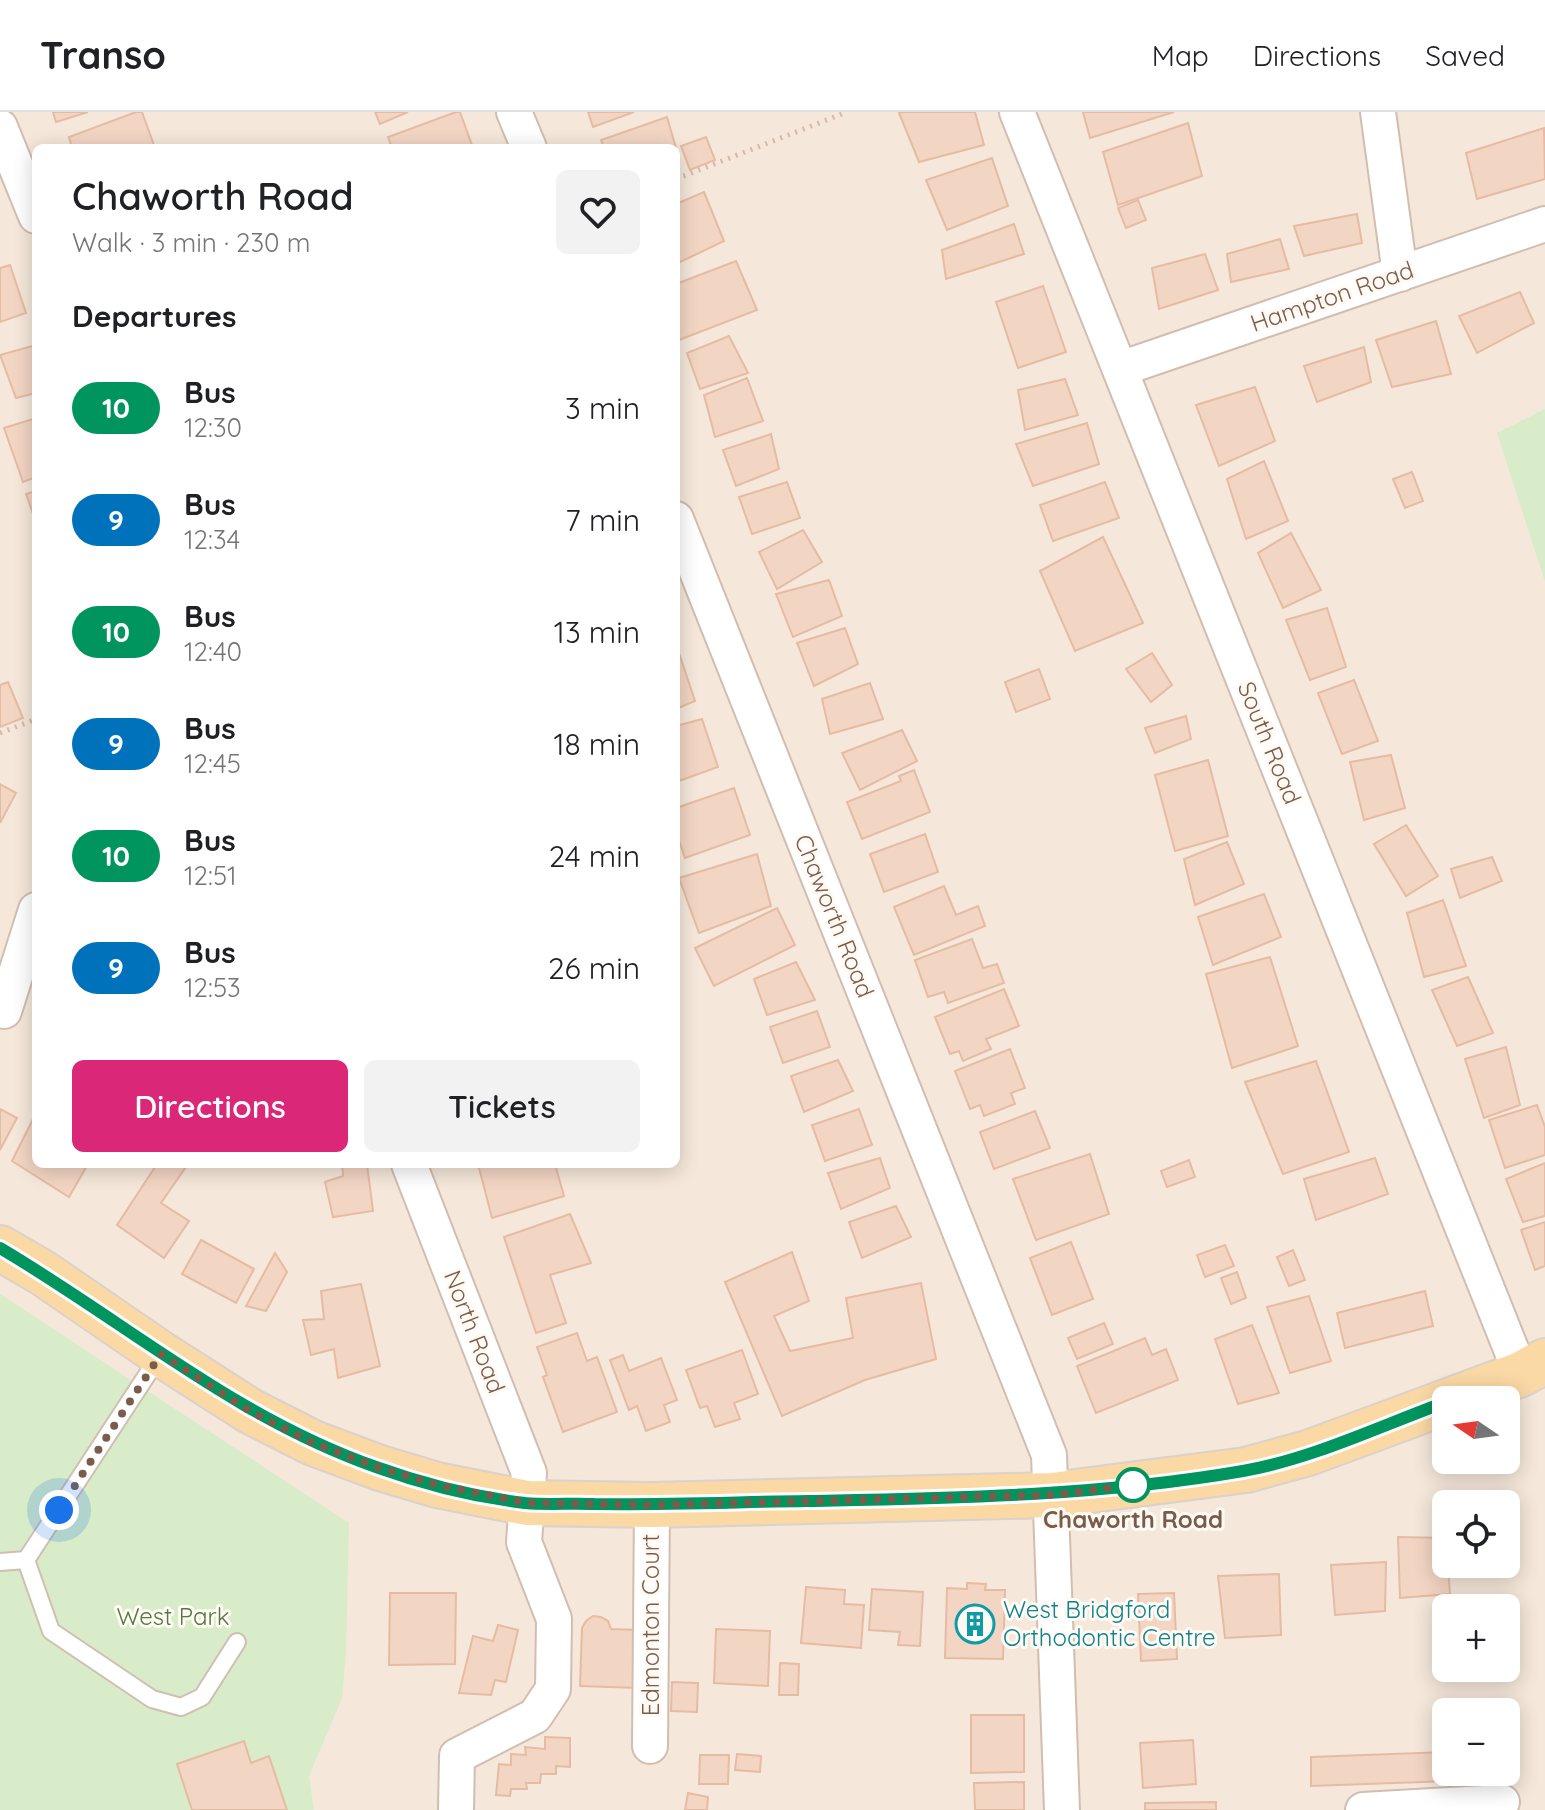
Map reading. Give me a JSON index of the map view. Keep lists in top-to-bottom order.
{
  "streets": {
    "street": [
      "Hampton Road",
      "South Road",
      "Chaworth Road",
      "North Road",
      "Edmonton Court"
    ]
  },
  "crossings": [
    ["Hampton Road", "South Road"]
  ],
  "parks": ["West Park"],
  "places": {
    "other": ["Chaworth Road"],
    "building": ["West Bridgford Orthodontic Centre"]
  },
  "lines": ["bus line 10"],
  "north": "left",
  "page": {
    "header": "Transo",
    "nav": ["Map", "Directions", "Saved"],
    "heading": [
      ["Chaworth Road", "Walk · 3 min · 230 m"],
      "Departures"
    ],
    "list": [
      {
        "mark": "10",
        "name": "Bus",
        "note": "12:30",
        "value": "3 min"
      },
      {
        "mark": "9",
        "name": "Bus",
        "note": "12:34",
        "value": "7 min"
      },
      {
        "mark": "10",
        "name": "Bus",
        "note": "12:40",
        "value": "13 min"
      },
      {
        "mark": "9",
        "name": "Bus",
        "note": "12:45",
        "value": "18 min"
      },
      {
        "mark": "10",
        "name": "Bus",
        "note": "12:51",
        "value": "24 min"
      },
      {
        "mark": "9",
        "name": "Bus",
        "note": "12:53",
        "value": "26 min"
      }
    ],
    "buttons": ["Directions", "Tickets"],
    "map_buttons": ["+", "−"]
  }
}
